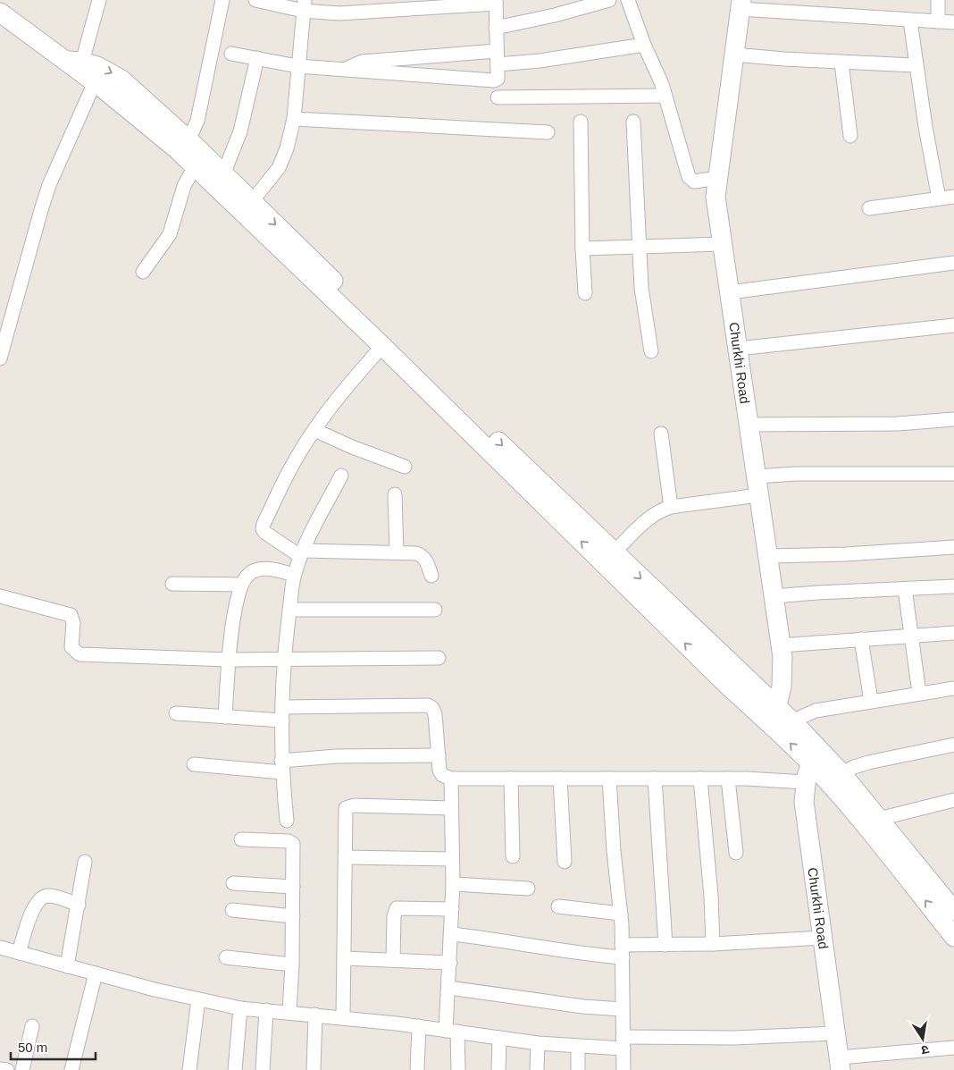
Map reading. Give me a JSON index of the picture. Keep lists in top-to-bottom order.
{
  "streets": {
    "street": ["Churkhi Road"]
  },
  "scale_bar": "50 m",
  "north": "bottom"
}
